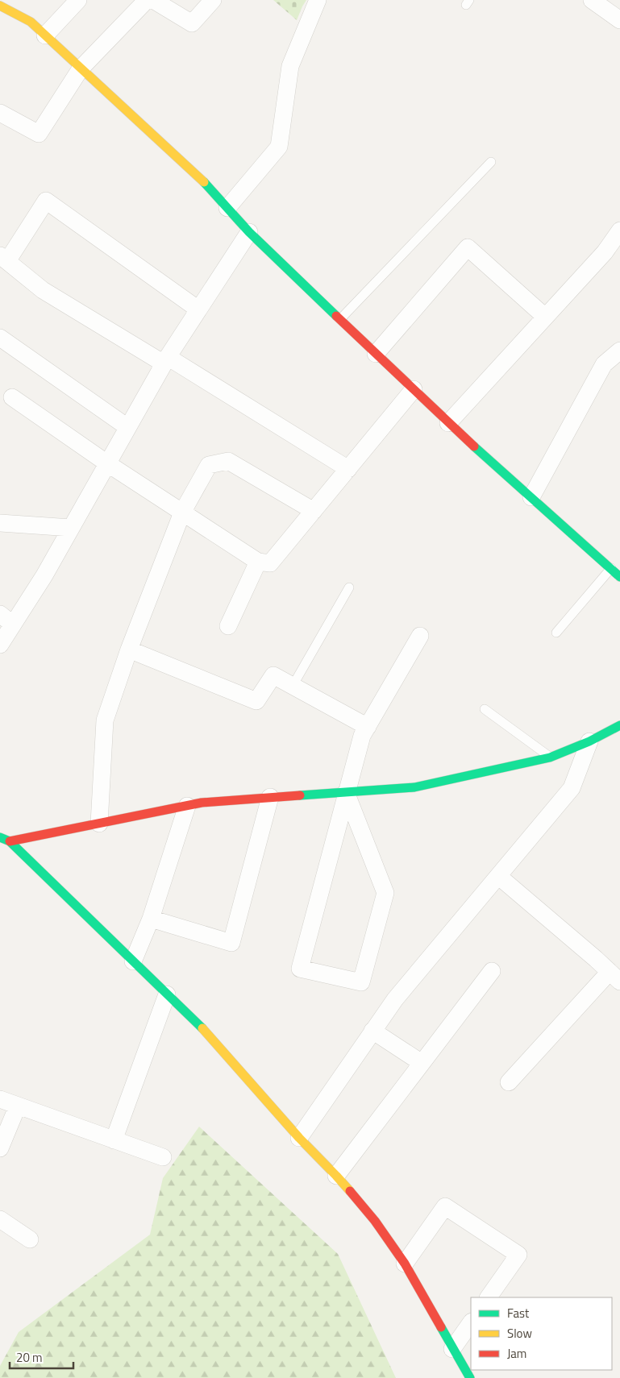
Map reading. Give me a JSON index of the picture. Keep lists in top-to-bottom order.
{
  "legend": ["Fast", "Slow", "Jam"],
  "scale_bar": "20 m"
}
